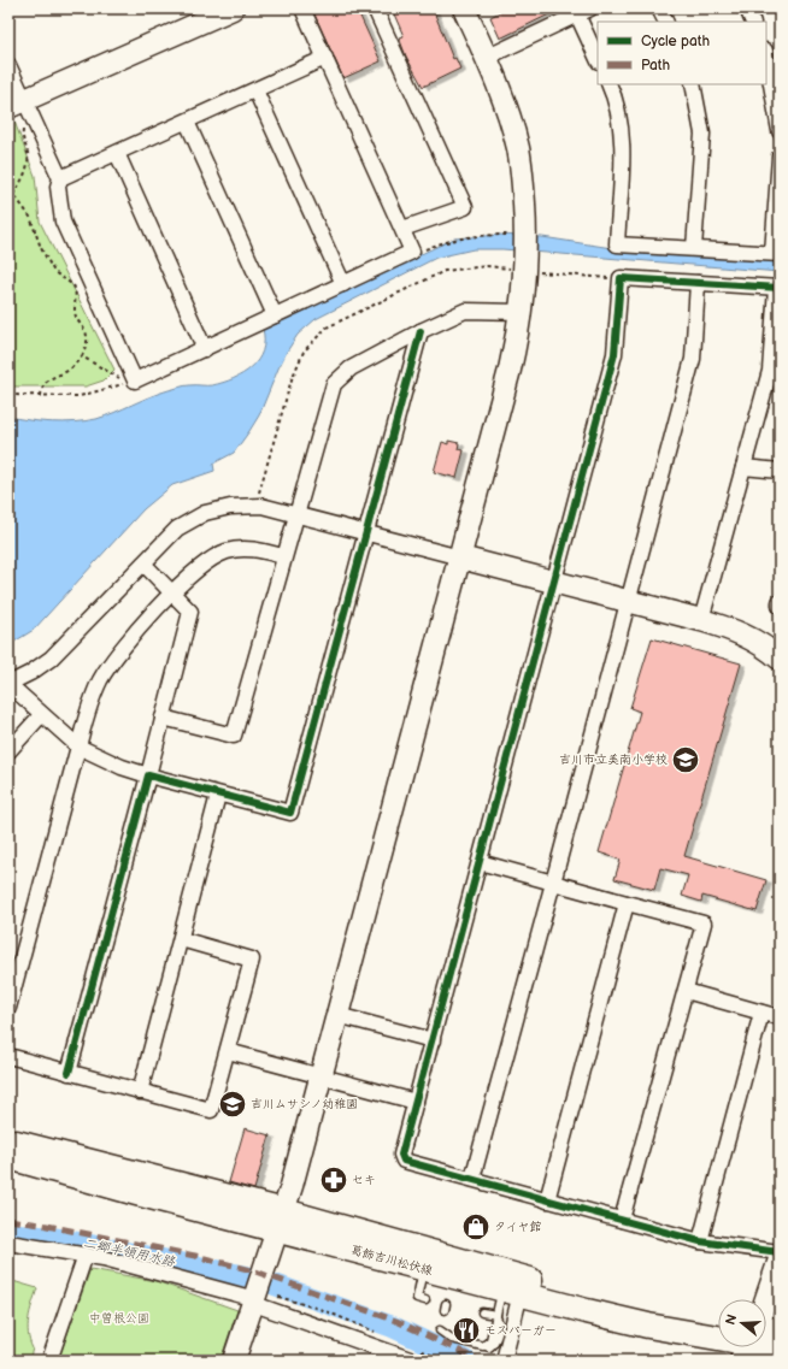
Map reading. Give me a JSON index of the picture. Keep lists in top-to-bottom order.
{
  "streets": {
    "main road": ["葛飾吉川松伏線"]
  },
  "water": ["二郷半領用水路"],
  "parks": ["中曽根公園"],
  "places": {
    "school or university": ["吉川市立美南小学校", "吉川ムサシノ幼稚園"],
    "pharmacy": ["セキ"],
    "shop": ["タイヤ館"],
    "restaurant": ["モスバーガー"]
  },
  "legend": ["Cycle path", "Path"],
  "north": "left"
}
